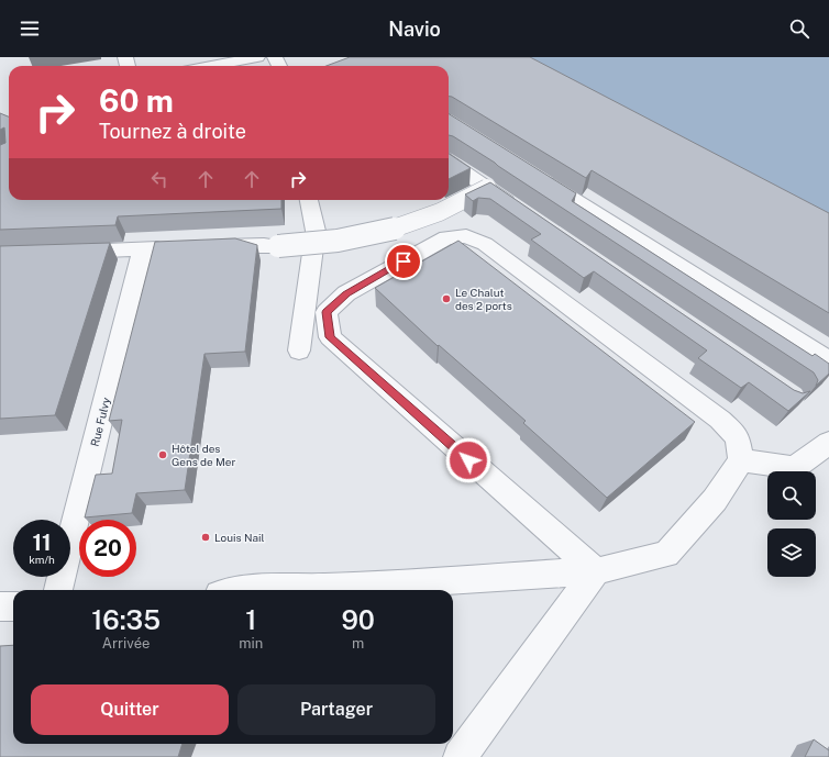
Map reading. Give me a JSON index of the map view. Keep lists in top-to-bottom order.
{
  "streets": {
    "street": ["Rue Fulvy"]
  },
  "places": ["Le Chalut des 2 ports", "Hôtel des Gens de Mer", "Louis Nail"],
  "page": {
    "header": "Navio",
    "turn": ["60 m", "Tournez à droite"],
    "speed": "11 km/h",
    "limit": "20",
    "eta": [
      "16:35",
      "Arrivée",
      "1",
      "min",
      "90",
      "m"
    ],
    "buttons": ["Quitter", "Partager"]
  }
}
